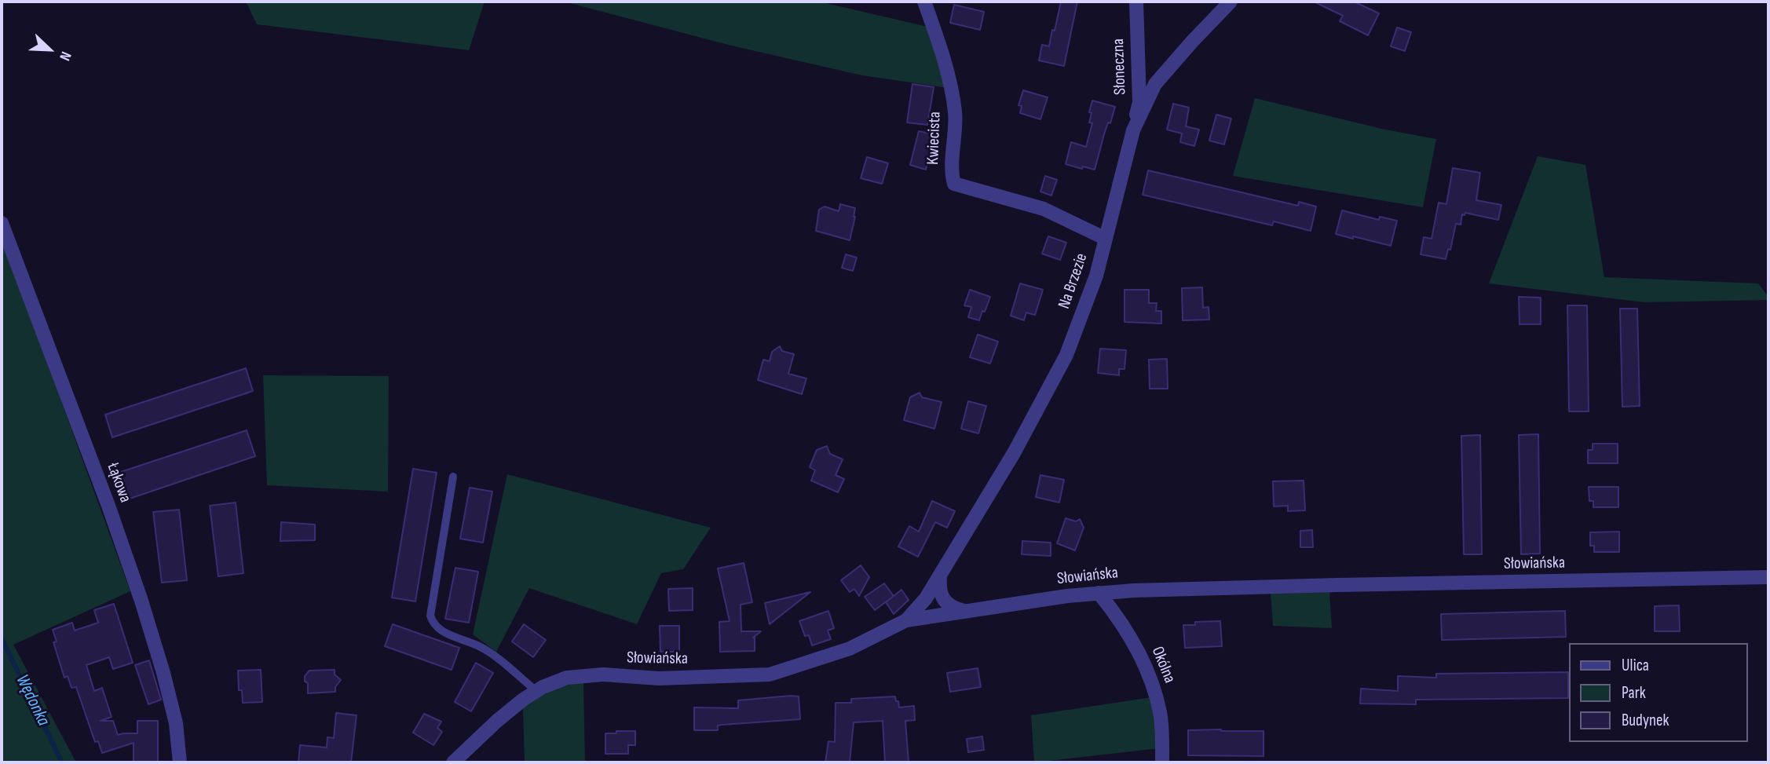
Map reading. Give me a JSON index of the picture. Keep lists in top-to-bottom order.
{
  "streets": {
    "street": [
      "Słoneczna",
      "Kwiecista",
      "Na Brzezie",
      "Łąkowa",
      "Słowiańska",
      "Okólna"
    ]
  },
  "crossings": [
    ["Słoneczna", "Na Brzezie"],
    ["Kwiecista", "Na Brzezie"],
    ["Na Brzezie", "Słowiańska"],
    ["Słowiańska", "Okólna"]
  ],
  "water": ["Wędonka"],
  "legend": ["Ulica", "Park", "Budynek"],
  "north": "bottom right"
}
